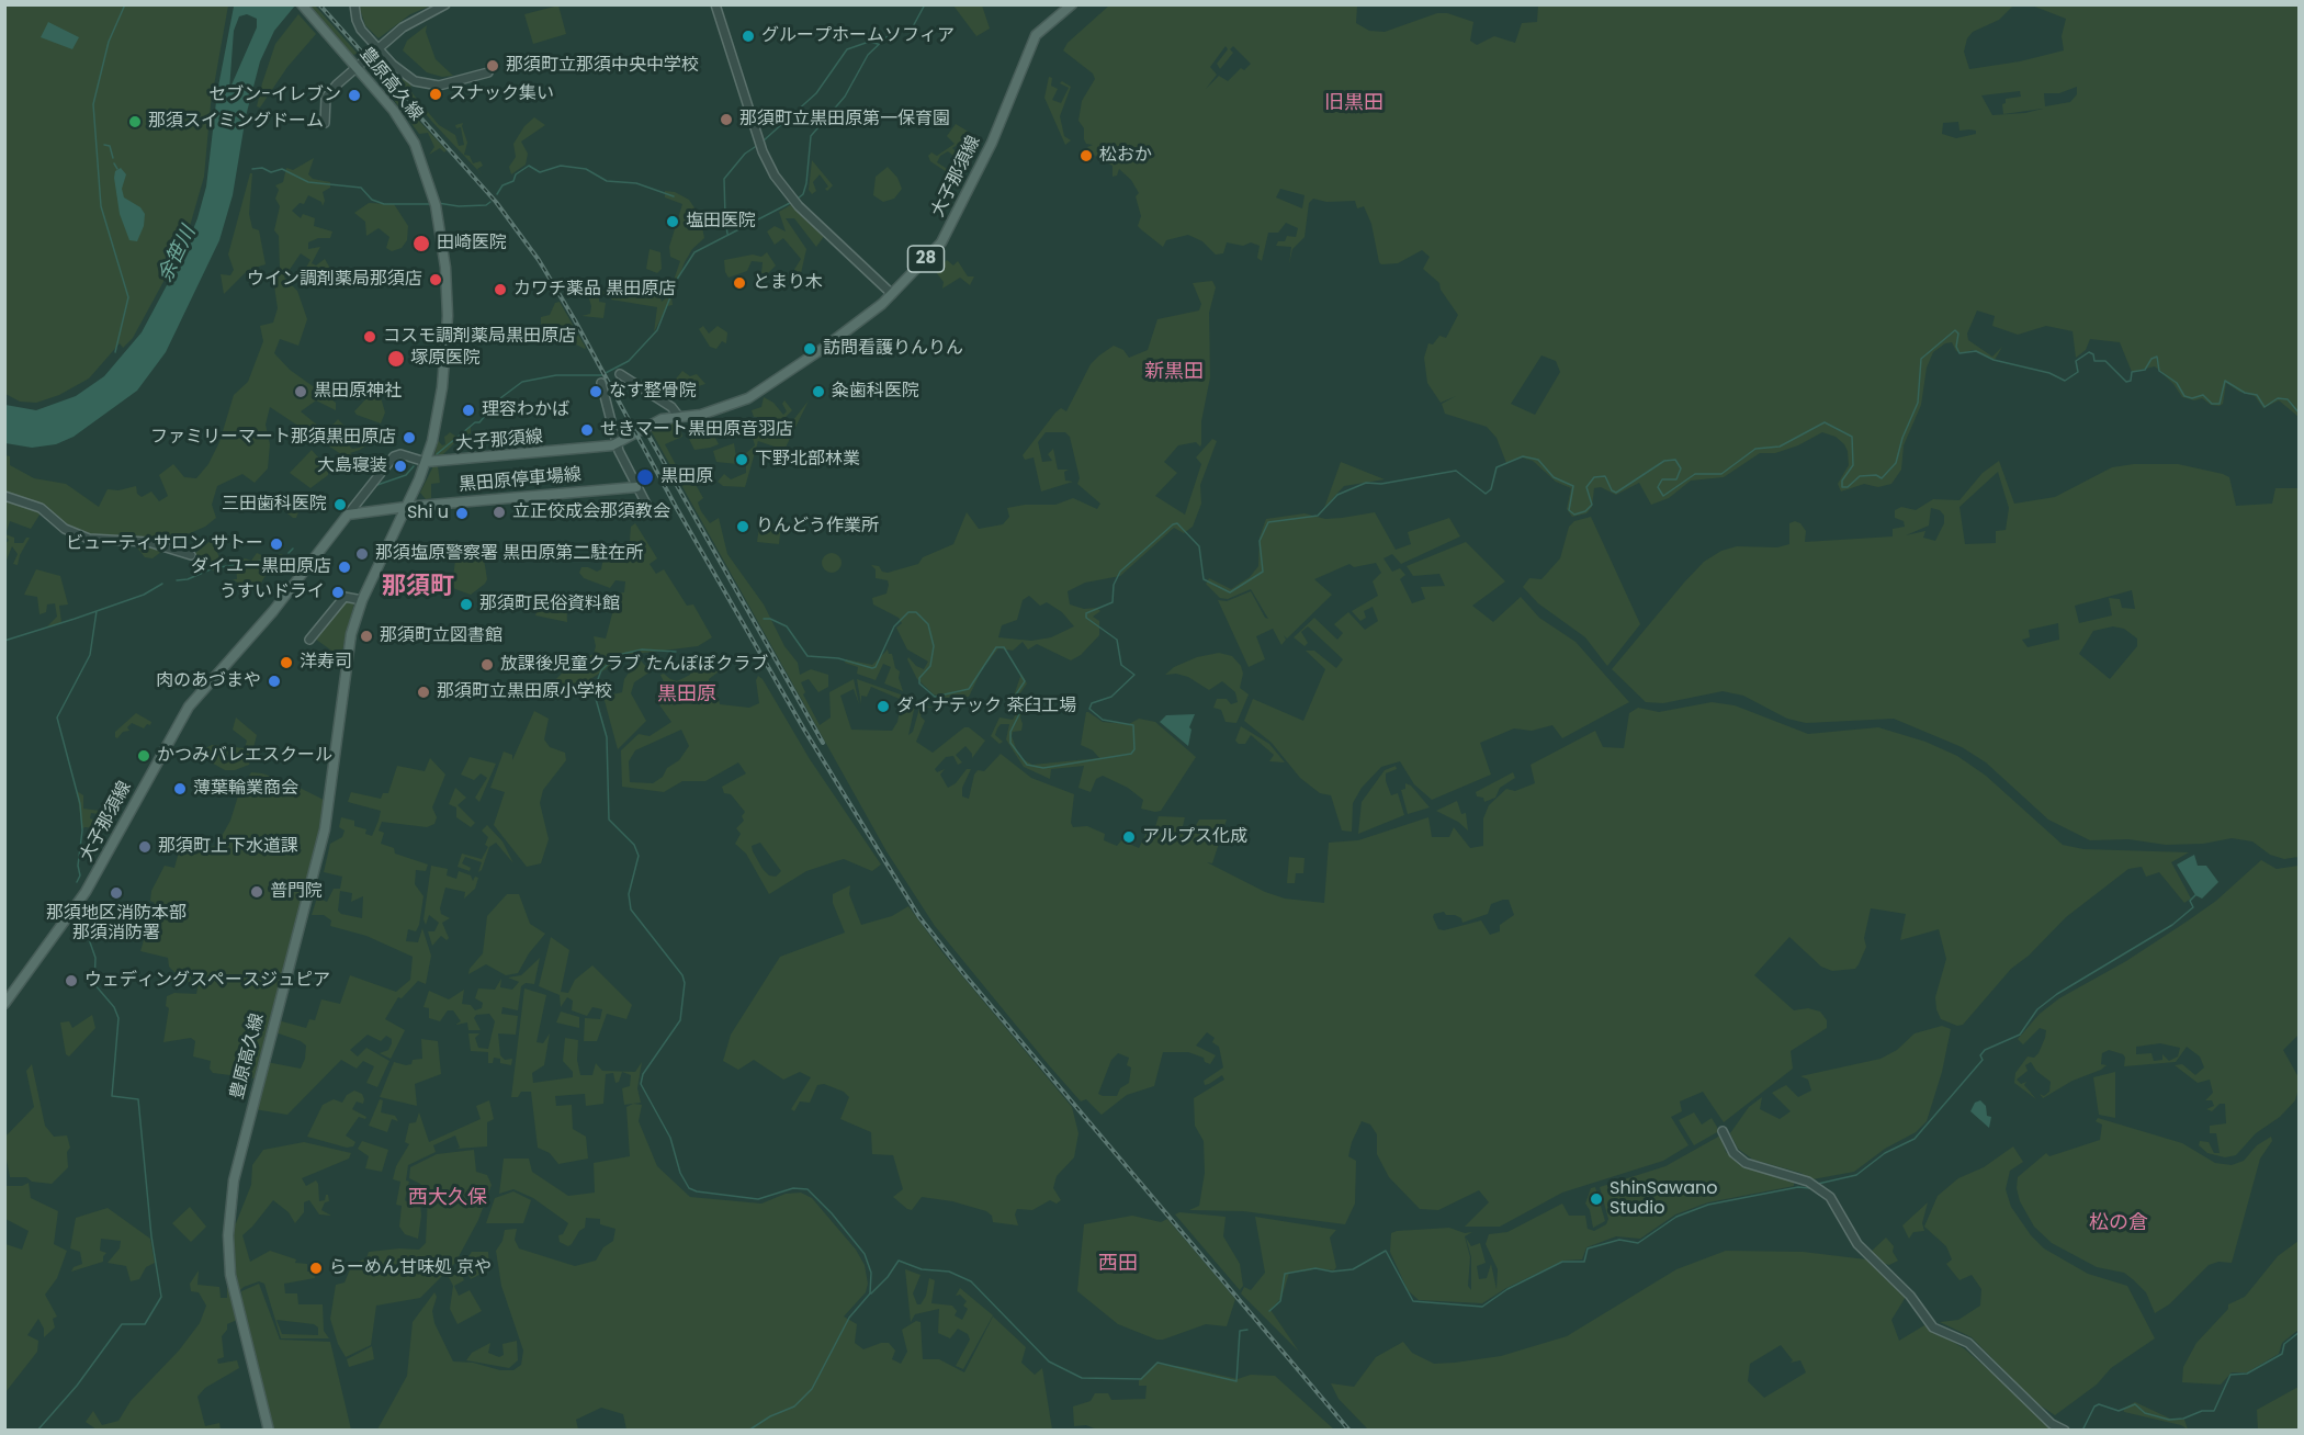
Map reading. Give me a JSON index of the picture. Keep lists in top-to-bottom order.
{
  "streets": {
    "main road": [
      "豊原高久線",
      "大子那須線",
      "28",
      "黒田原停車場線"
    ]
  },
  "crossings": [
    ["豊原高久線", "大子那須線"],
    ["豊原高久線", "黒田原停車場線"]
  ],
  "districts": [
    "旧黒田",
    "新黒田",
    "那須町",
    "黒田原",
    "西大久保",
    "松の倉",
    "西田"
  ],
  "water": ["余笹川"],
  "places": [
    "グループホームソフィア",
    "那須町立那須中央中学校",
    "スナック集い",
    "セブン-イレブン",
    "那須町立黒田原第一保育園",
    "那須スイミングドーム",
    "松おか",
    "塩田医院",
    "田崎医院",
    "ウイン調剤薬局那須店",
    "とまり木",
    "カワチ薬品 黒田原店",
    "コスモ調剤薬局黒田原店",
    "訪問看護りんりん",
    "塚原医院",
    "黒田原神社",
    "なす整骨院",
    "粂歯科医院",
    "理容わかば",
    "せきマート黒田原音羽店",
    "ファミリーマート那須黒田原店",
    "下野北部林業",
    "大島寝装",
    "黒田原",
    "三田歯科医院",
    "立正佼成会那須教会",
    "Shi u",
    "りんどう作業所",
    "ビューティサロン サトー",
    "那須塩原警察署 黒田原第二駐在所",
    "ダイユー黒田原店",
    "うすいドライ",
    "那須町民俗資料館",
    "那須町立図書館",
    "洋寿司",
    "放課後児童クラブ たんぽぽクラブ",
    "肉のあづまや",
    "那須町立黒田原小学校",
    "ダイナテック 茶臼工場",
    "かつみバレエスクール",
    "薄葉輪業商会",
    "アルプス化成",
    "那須町上下水道課",
    "普門院",
    "那須地区消防本部 那須消防署",
    "ウェディングスペースジュピア",
    "ShinSawano Studio",
    "らーめん甘味処 京や"
  ]
}
